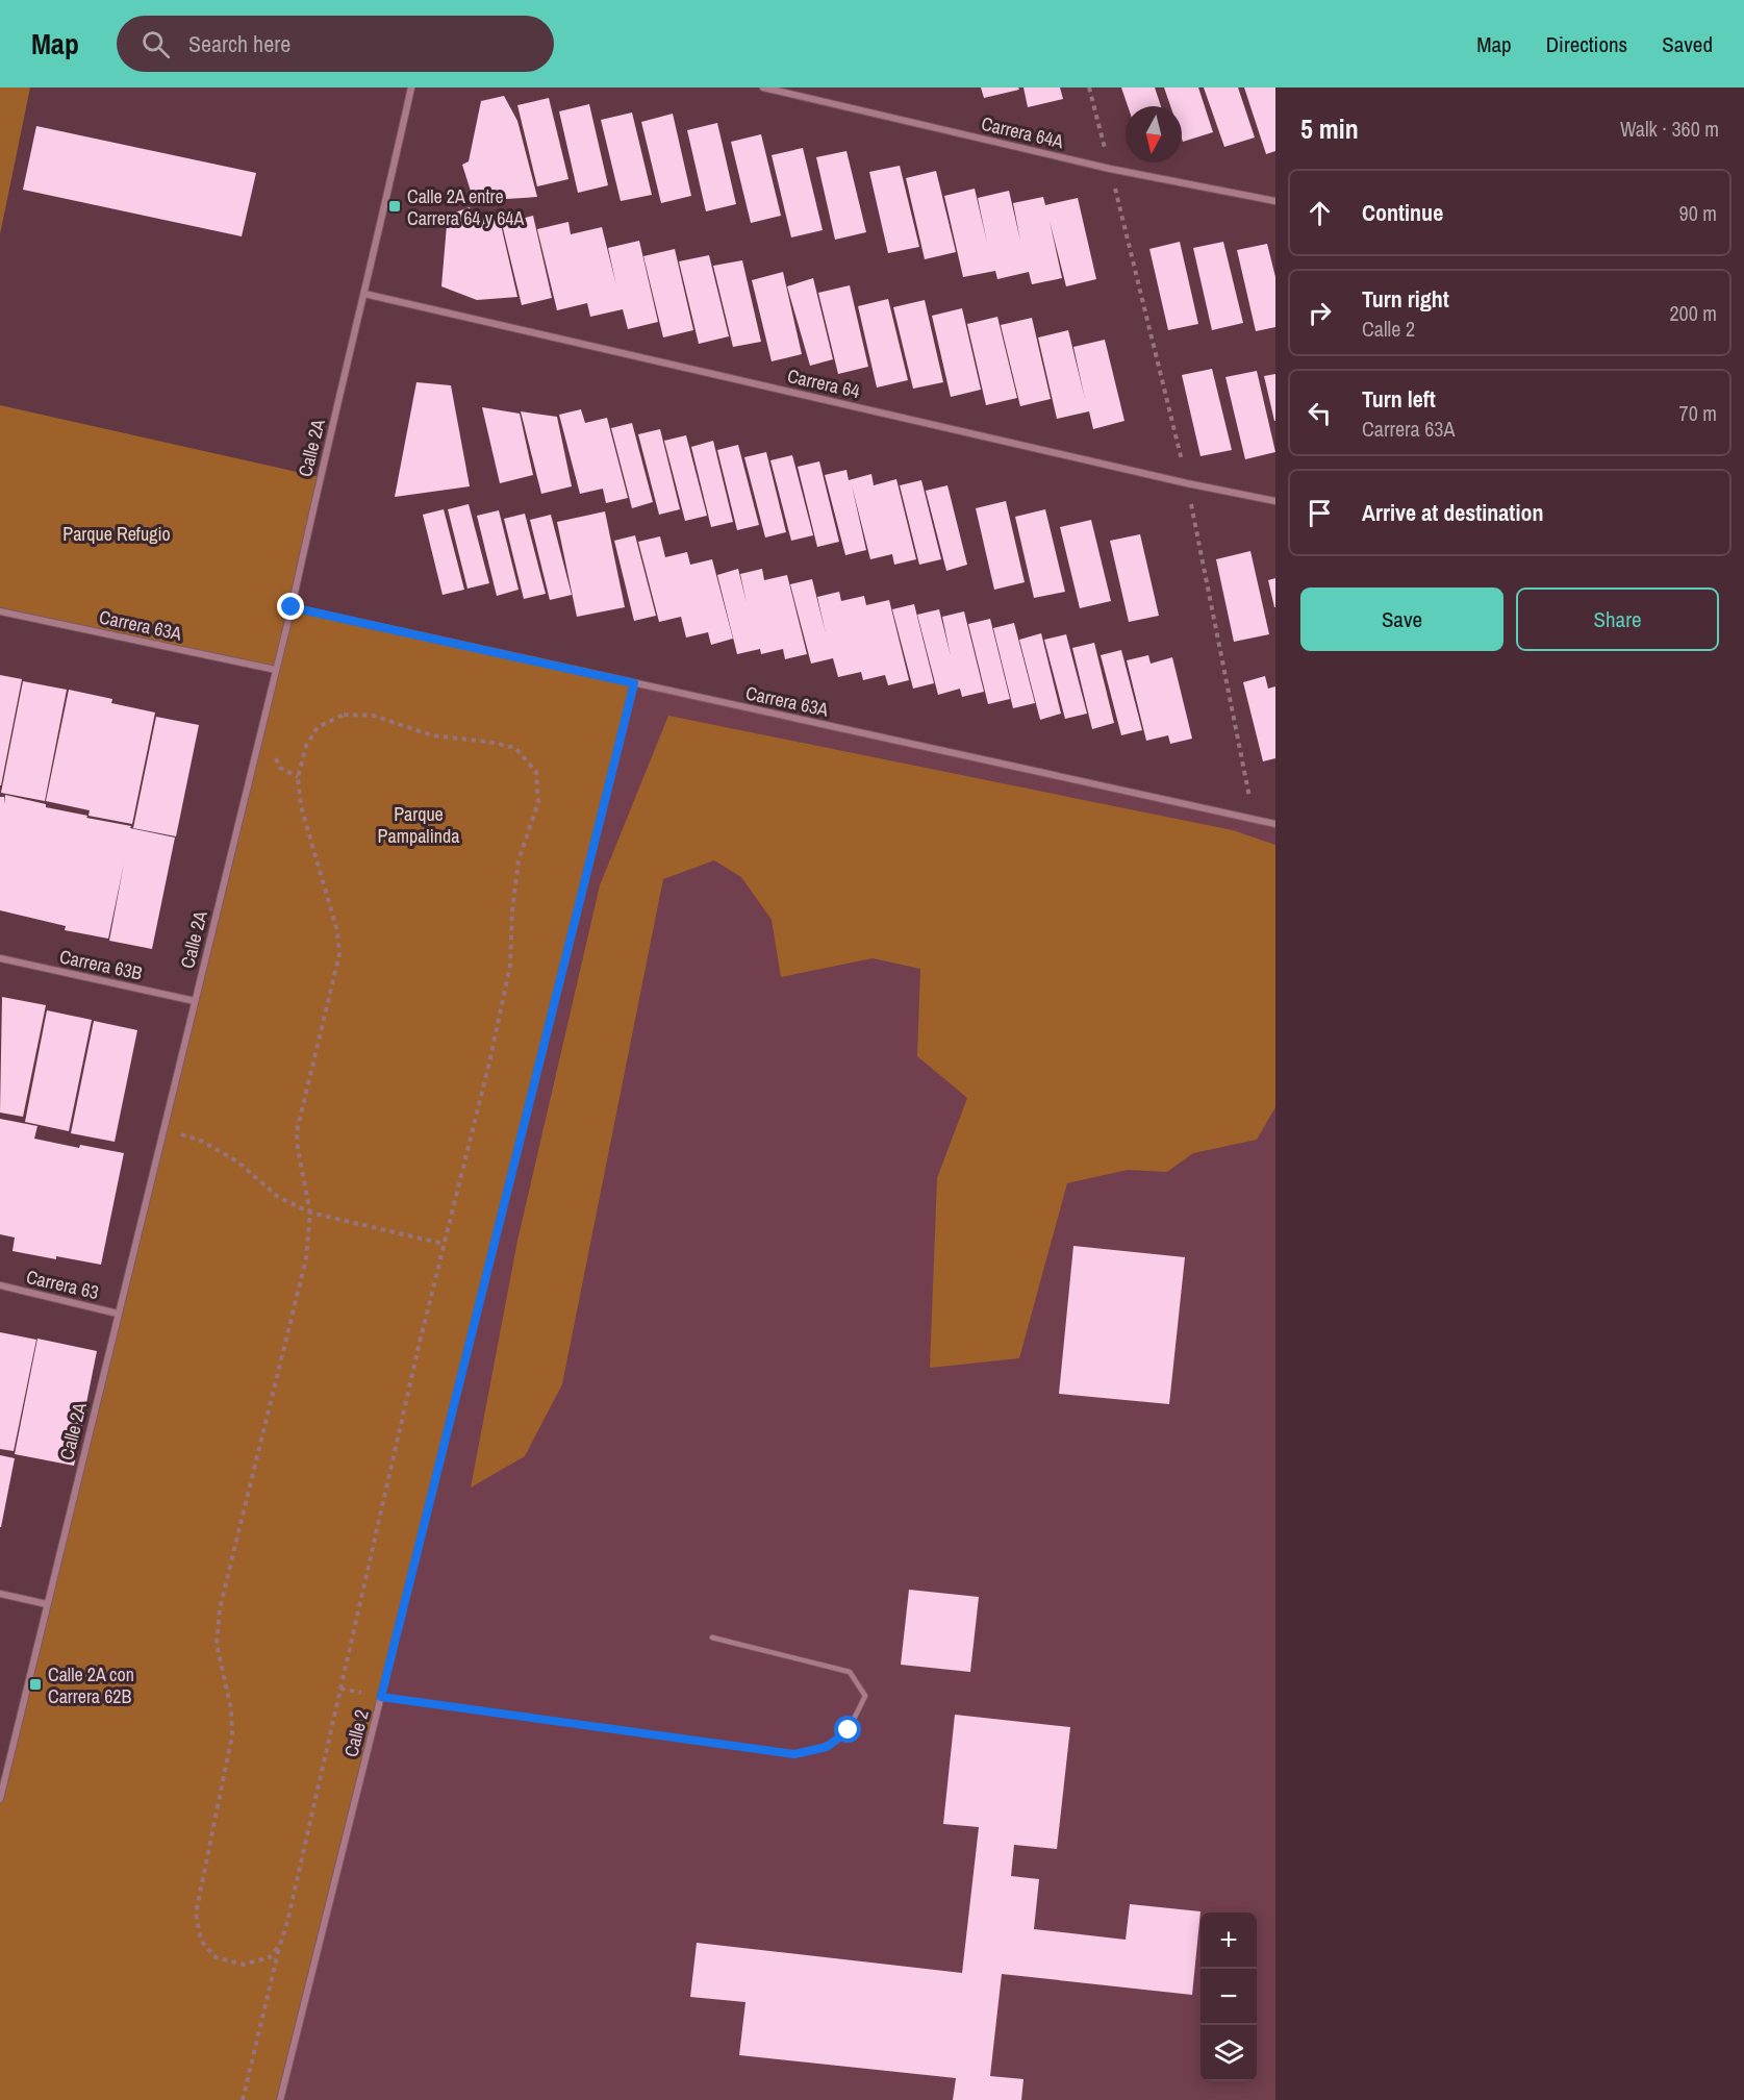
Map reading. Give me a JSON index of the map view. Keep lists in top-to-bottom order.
{
  "streets": {
    "street": [
      "Carrera 64A",
      "Carrera 64",
      "Calle 2A",
      "Carrera 63A",
      "Carrera 63B",
      "Carrera 63",
      "Calle 2"
    ]
  },
  "crossings": [
    ["Carrera 64", "Calle 2A"],
    ["Calle 2A", "Carrera 63A"],
    ["Calle 2A", "Carrera 63B"],
    ["Calle 2A", "Carrera 63"],
    ["Carrera 63A", "Calle 2"]
  ],
  "parks": ["Parque Refugio", "Parque Pampalinda"],
  "places": {
    "transit": ["Calle 2A entre Carrera 64 y 64A", "Calle 2A con Carrera 62B"]
  },
  "north": "bottom",
  "page": {
    "header": "Map",
    "search": "Search here",
    "nav": ["Map", "Directions", "Saved"],
    "heading": ["5 min", "Walk · 360 m"],
    "list": [
      ["Continue", "90 m"],
      ["Turn right", "Calle 2", "200 m"],
      ["Turn left", "Carrera 63A", "70 m"],
      "Arrive at destination"
    ],
    "buttons": ["Save", "Share"],
    "map_buttons": ["+", "−"]
  }
}
